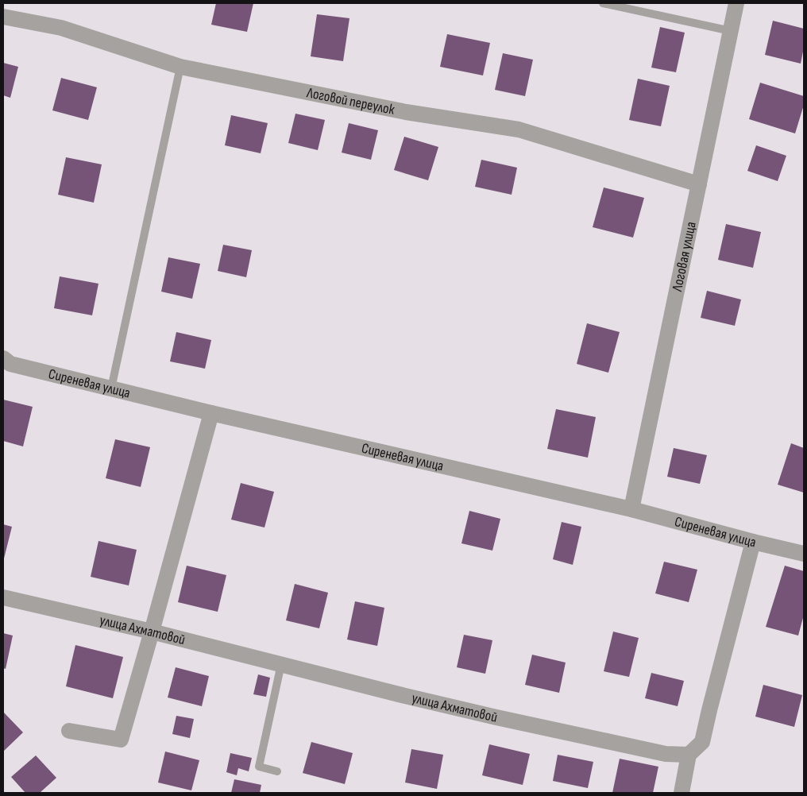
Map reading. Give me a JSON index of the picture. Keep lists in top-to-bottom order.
{
  "streets": {
    "street": [
      "Логовой переулок",
      "Логовая улица",
      "Сиреневая улица",
      "улица Ахматовой"
    ]
  },
  "crossings": [
    ["Логовой переулок", "Логовая улица"],
    ["Логовая улица", "Сиреневая улица"]
  ]
}
